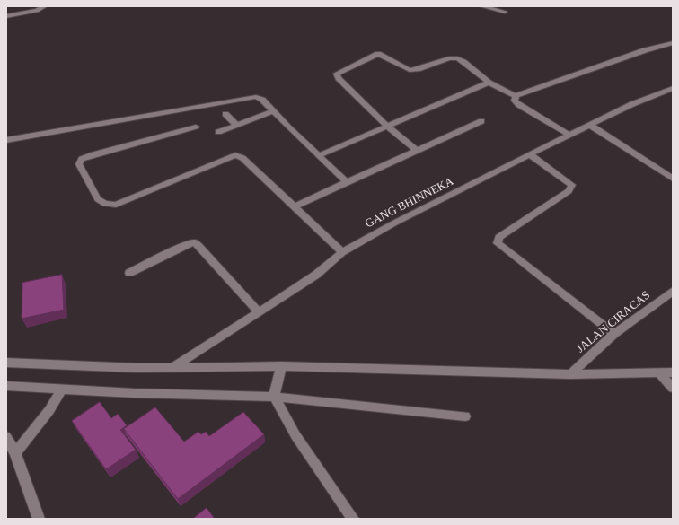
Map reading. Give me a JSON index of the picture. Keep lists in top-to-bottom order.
{
  "streets": {
    "street": ["GANG BHINNEKA", "JALAN CIRACAS"]
  }
}
